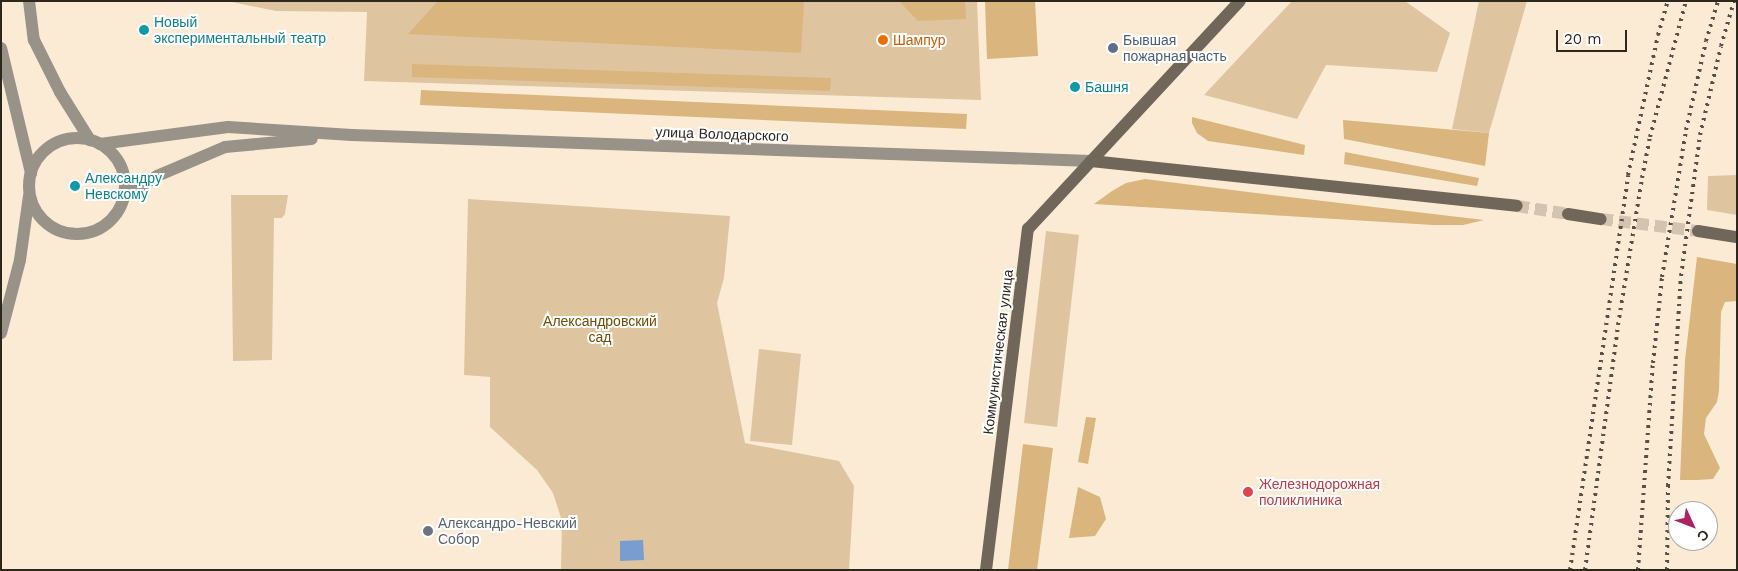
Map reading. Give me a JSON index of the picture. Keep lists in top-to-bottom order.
{
  "streets": {
    "main road": ["Коммунистическая улица"],
    "street": ["улица Володарского"]
  },
  "crossings": [
    ["улица Володарского", "Коммунистическая улица"]
  ],
  "parks": ["Александровский сад"],
  "places": [
    "Новый экспериментальный театр",
    "Шампур",
    "Бывшая пожарная часть",
    "Башня",
    "Александру Невскому",
    "Железнодорожная поликлиника",
    "Александро-Невский Собор"
  ],
  "scale_bar": "20 m",
  "north": "bottom right"
}
